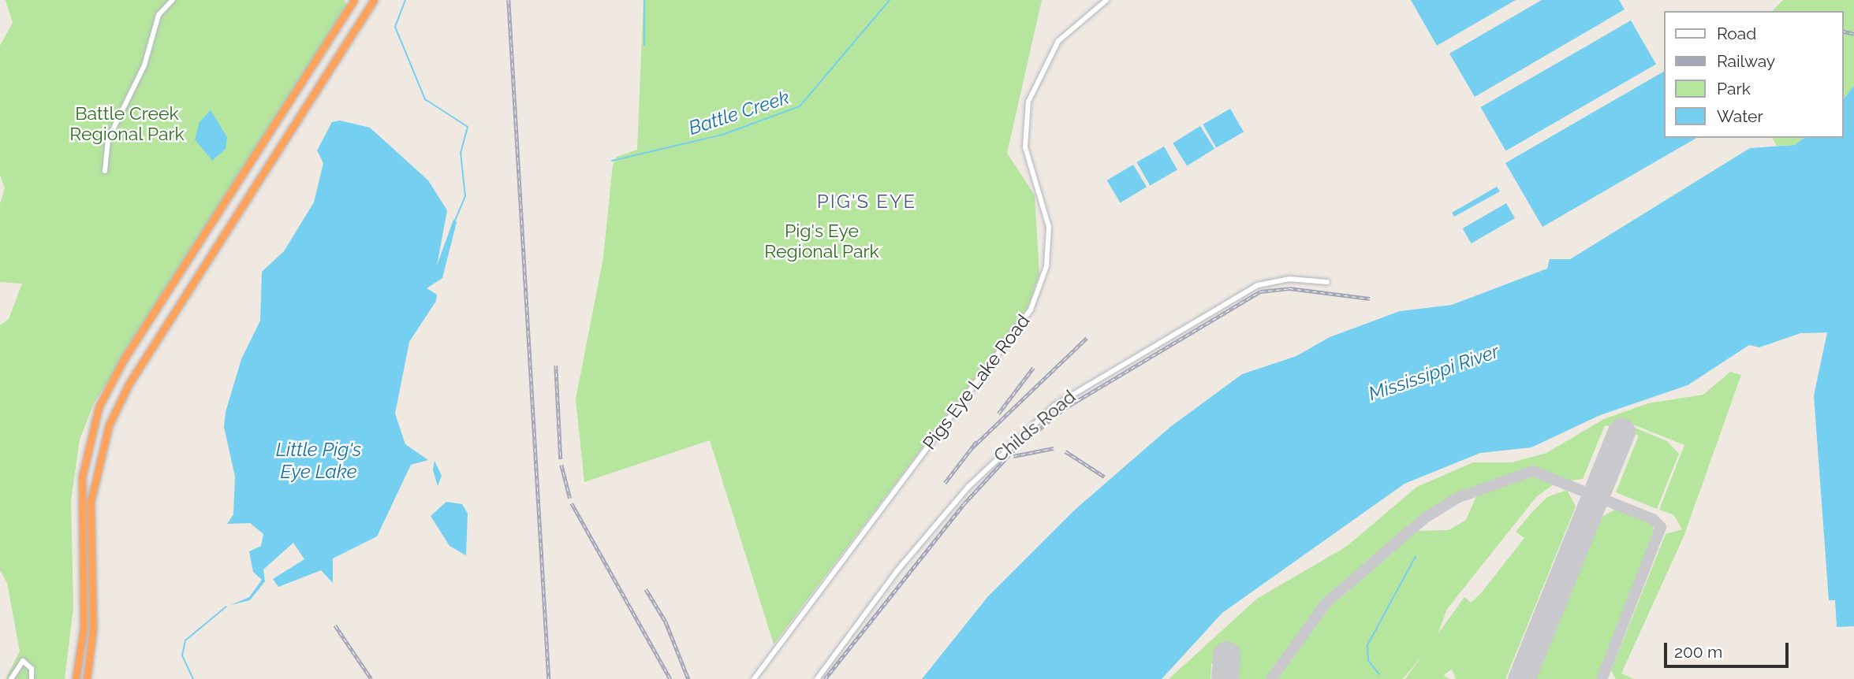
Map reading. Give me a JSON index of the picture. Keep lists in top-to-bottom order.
{
  "streets": {
    "street": ["Pigs Eye Lake Road", "Childs Road"]
  },
  "districts": ["PIG'S EYE"],
  "water": ["Battle Creek", "Mississippi River", "Little Pig's Eye Lake"],
  "parks": ["Battle Creek Regional Park", "Pig's Eye Regional Park"],
  "legend": [
    "Road",
    "Railway",
    "Park",
    "Water"
  ],
  "scale_bar": "200 m"
}
